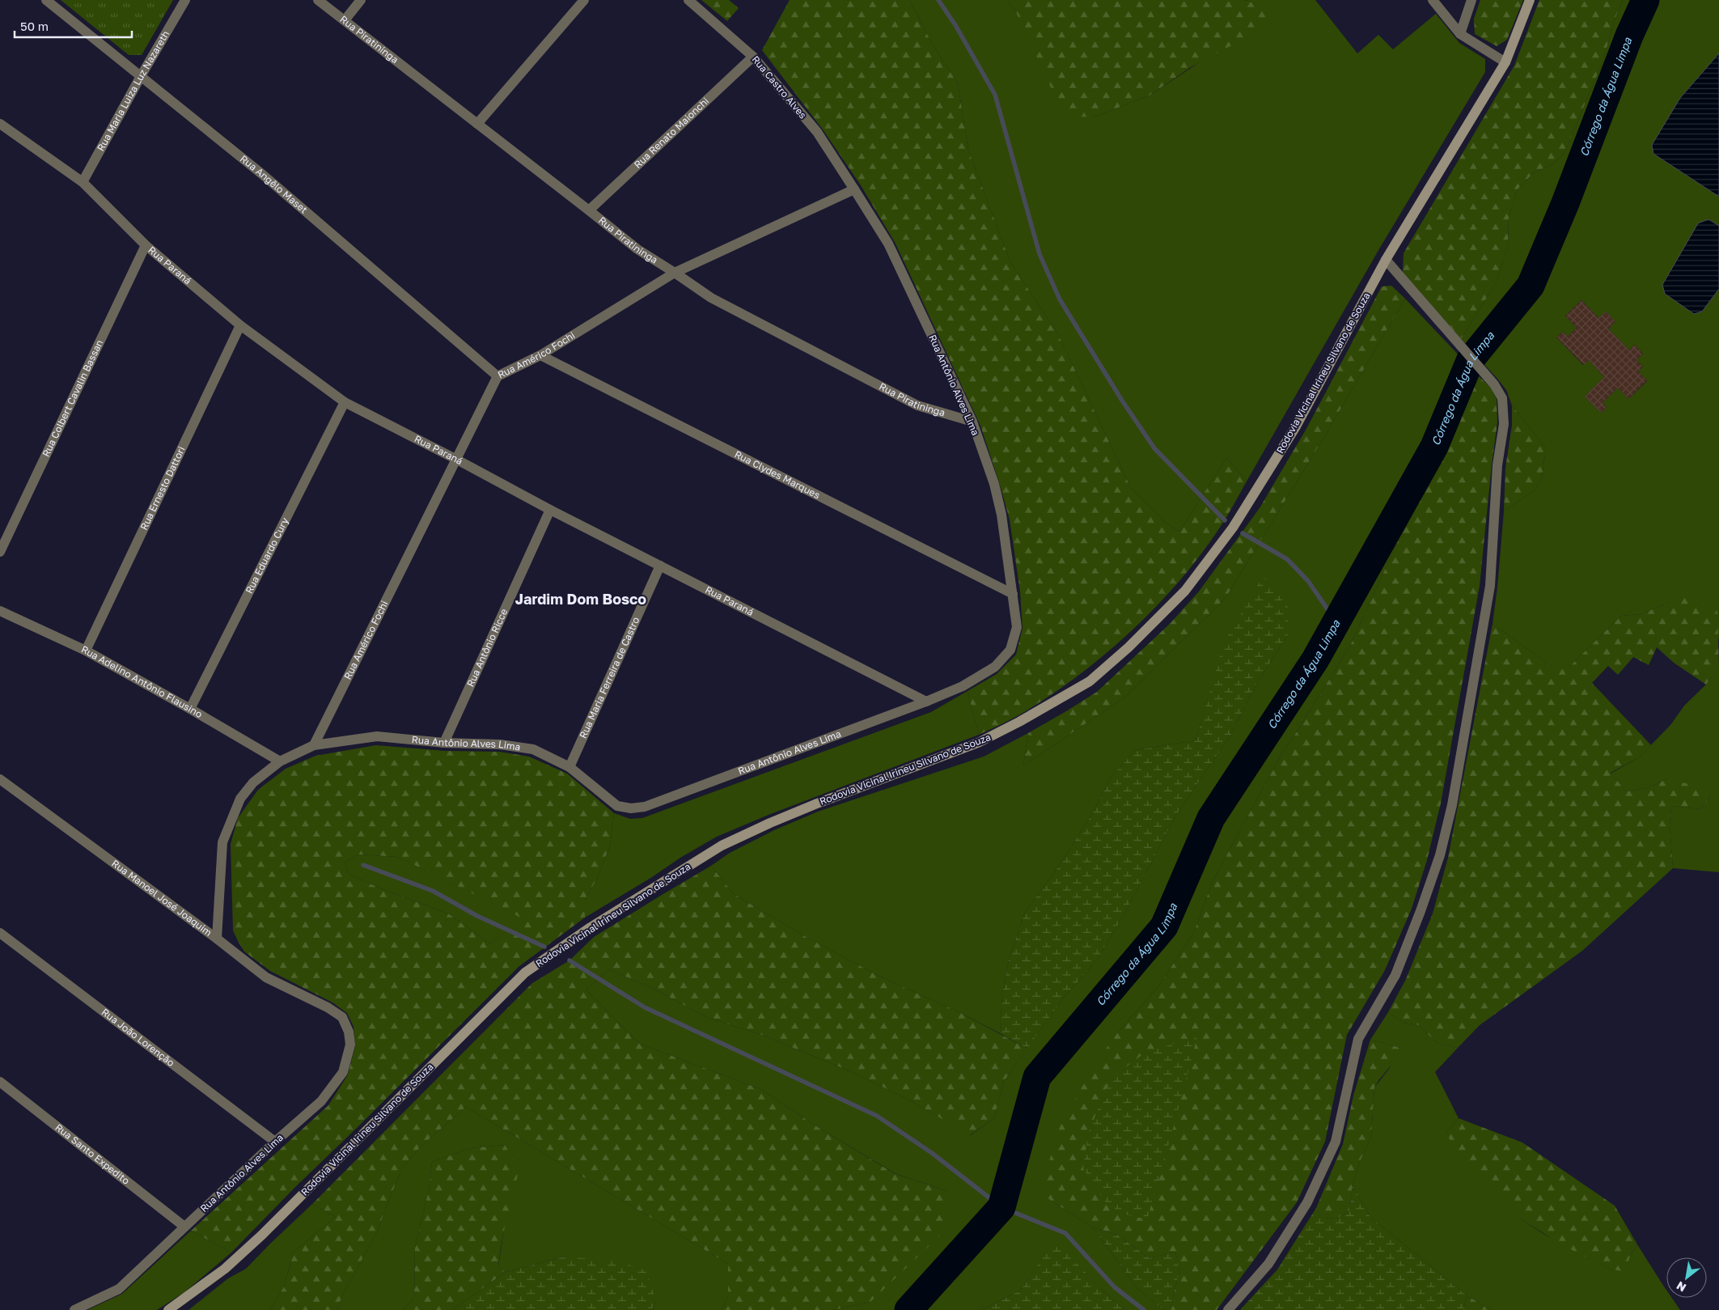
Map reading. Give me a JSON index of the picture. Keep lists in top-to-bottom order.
{
  "streets": {
    "main road": ["Rodovia Vicinal Irineu Silvano de Souza"],
    "street": [
      "Rua Piratininga",
      "Rua Castro Alves",
      "Rua Maria Luiza Luz Nazareth",
      "Rua Renato Maionchi",
      "Rua Angêlo Maset",
      "Rua Paraná",
      "Rua Américo Fochi",
      "Rua Antônio Alves Lima",
      "Rua Colbert Cavalin Bassan",
      "Rua Clydes Marques",
      "Rua Ernesto Dattori",
      "Rua Eduardo Cury",
      "Rua Antônio Ricce",
      "Rua Maria Ferreira de Castro",
      "Rua Adelino Antônio Flausino",
      "Rua Manoel José Joaquim",
      "Rua João Lorenção",
      "Rua Santo Expedito"
    ]
  },
  "crossings": [
    ["Rua Piratininga", "Rua Renato Maionchi"],
    ["Rua Piratininga", "Rua Américo Fochi"],
    ["Rua Piratininga", "Rua Antônio Alves Lima"],
    ["Rua Castro Alves", "Rua Renato Maionchi"],
    ["Rua Castro Alves", "Rua Américo Fochi"],
    ["Rua Castro Alves", "Rua Antônio Alves Lima"],
    ["Rua Maria Luiza Luz Nazareth", "Rua Angêlo Maset"],
    ["Rua Maria Luiza Luz Nazareth", "Rua Paraná"],
    ["Rua Angêlo Maset", "Rua Américo Fochi"],
    ["Rua Paraná", "Rua Américo Fochi"],
    ["Rua Paraná", "Rua Antônio Alves Lima"],
    ["Rua Paraná", "Rua Colbert Cavalin Bassan"],
    ["Rua Paraná", "Rua Ernesto Dattori"],
    ["Rua Paraná", "Rua Eduardo Cury"],
    ["Rua Paraná", "Rua Antônio Ricce"],
    ["Rua Paraná", "Rua Maria Ferreira de Castro"],
    ["Rua Américo Fochi", "Rua Antônio Alves Lima"],
    ["Rua Américo Fochi", "Rua Clydes Marques"],
    ["Rua Antônio Alves Lima", "Rua Clydes Marques"],
    ["Rua Antônio Alves Lima", "Rua Antônio Ricce"],
    ["Rua Antônio Alves Lima", "Rua Maria Ferreira de Castro"],
    ["Rua Antônio Alves Lima", "Rua Adelino Antônio Flausino"],
    ["Rua Antônio Alves Lima", "Rua Manoel José Joaquim"],
    ["Rua Antônio Alves Lima", "Rua João Lorenção"],
    ["Rua Antônio Alves Lima", "Rua Santo Expedito"],
    ["Rua Ernesto Dattori", "Rua Adelino Antônio Flausino"],
    ["Rua Eduardo Cury", "Rua Adelino Antônio Flausino"]
  ],
  "districts": ["Jardim Dom Bosco"],
  "water": ["Córrego da Água Limpa"],
  "scale_bar": "50 m",
  "north": "bottom left"
}
